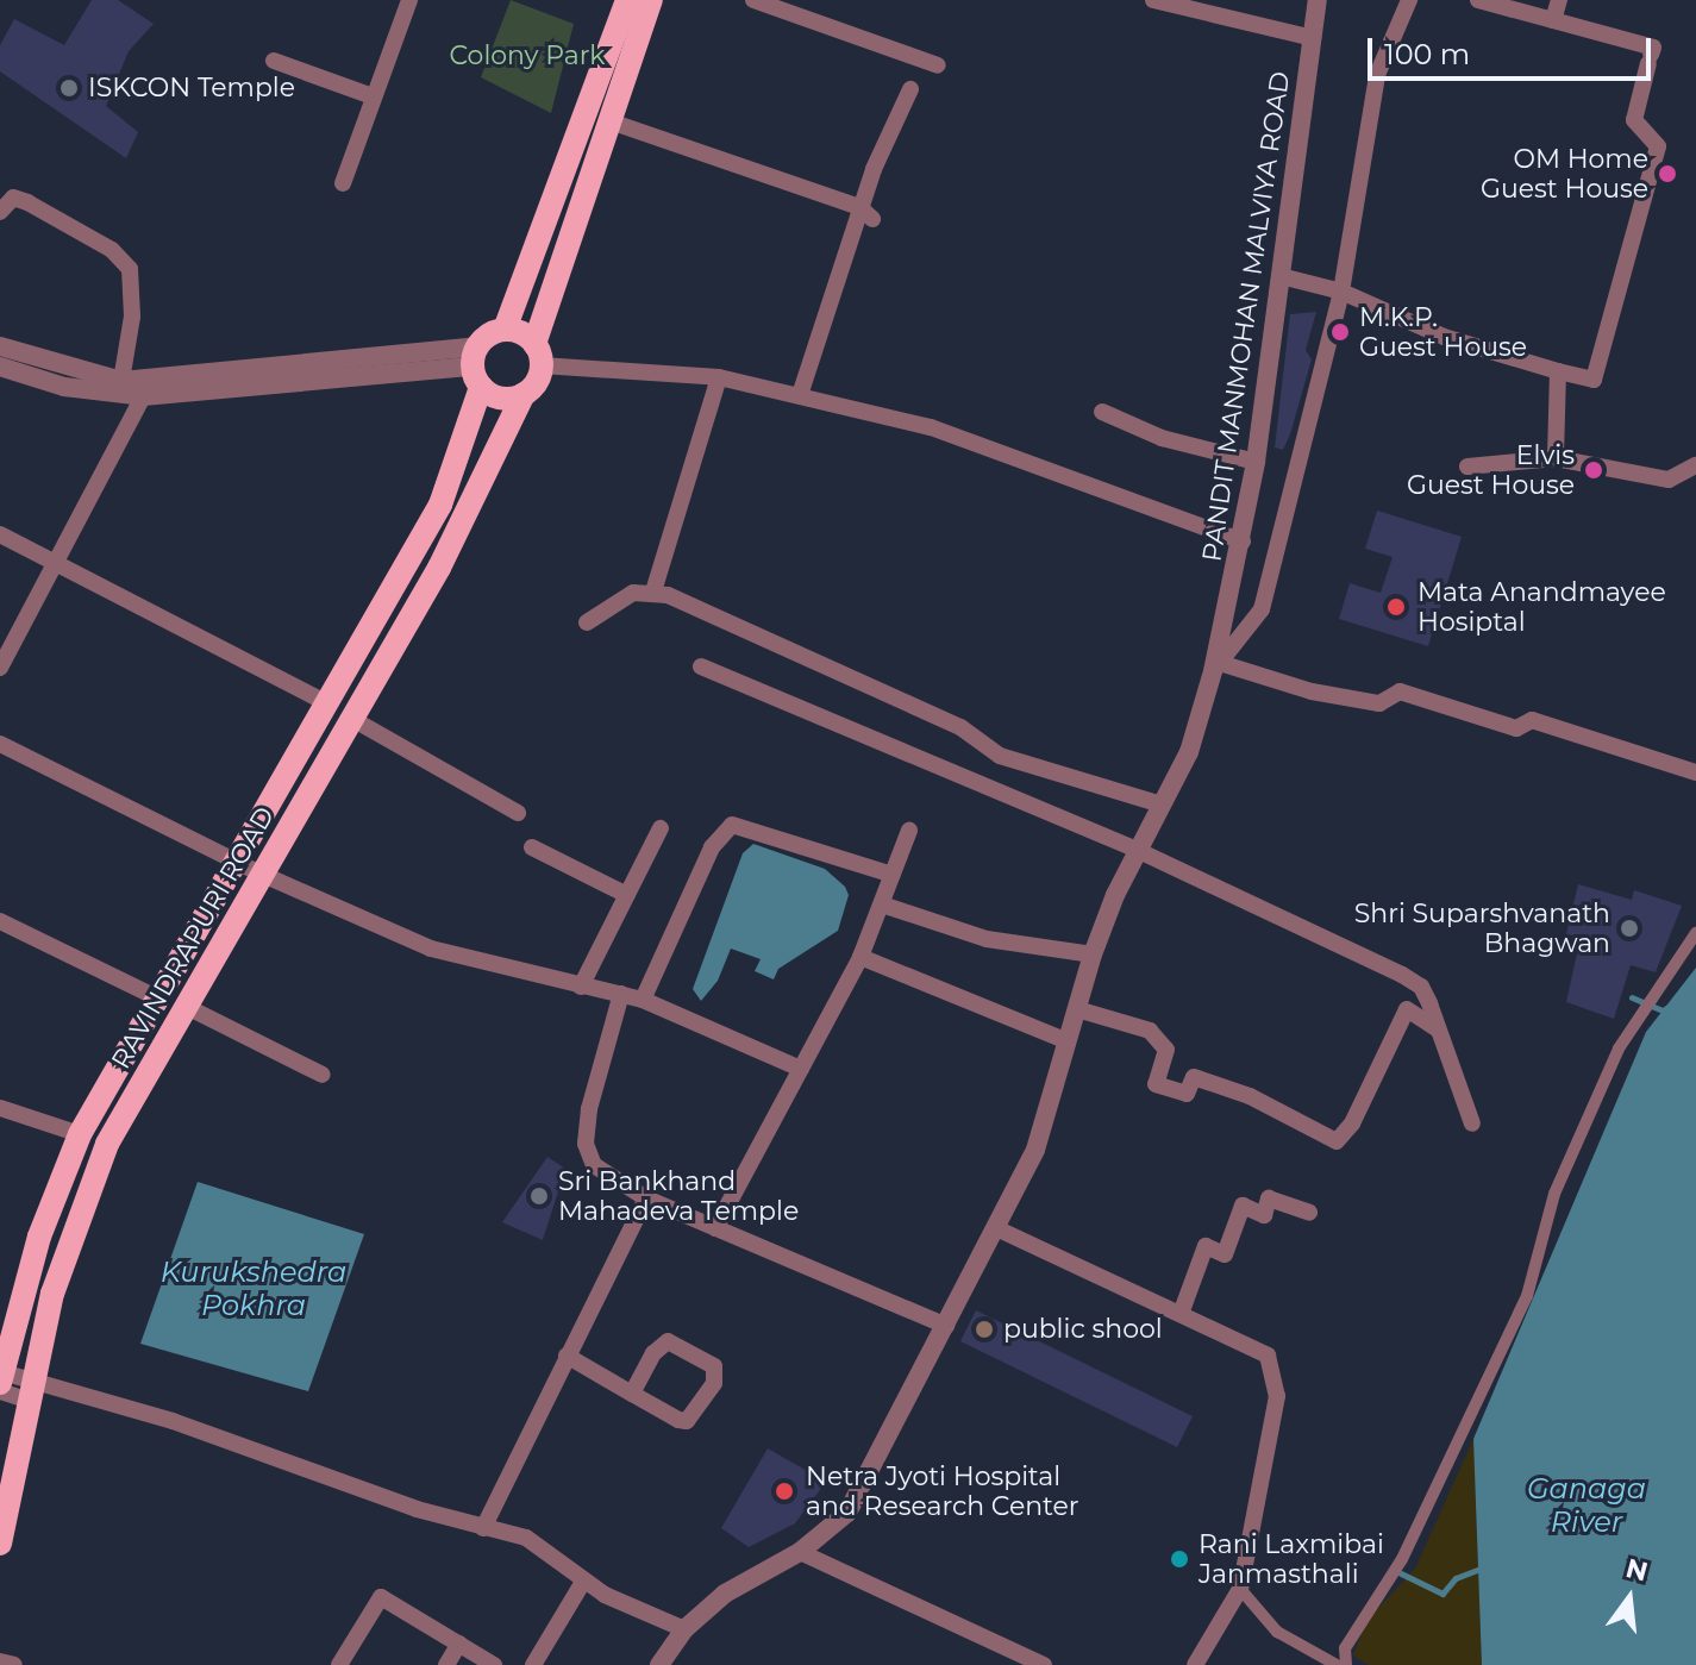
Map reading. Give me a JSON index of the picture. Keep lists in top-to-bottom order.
{
  "streets": {
    "main road": ["RAVINDRAPURI ROAD"],
    "street": ["PANDIT MANMOHAN MALVIYA ROAD"]
  },
  "water": ["Kurukshedra Pokhra", "Ganaga River"],
  "parks": ["Colony Park"],
  "places": [
    "ISKCON Temple",
    "OM Home Guest House",
    "M.K.P. Guest House",
    "Elvis Guest House",
    "Mata Anandmayee Hosiptal",
    "Shri Suparshvanath Bhagwan",
    "Sri Bankhand Mahadeva Temple",
    "public shool",
    "Netra Jyoti Hospital and Research Center",
    "Rani Laxmibai Janmasthali"
  ],
  "scale_bar": "100 m",
  "north": "top"
}
